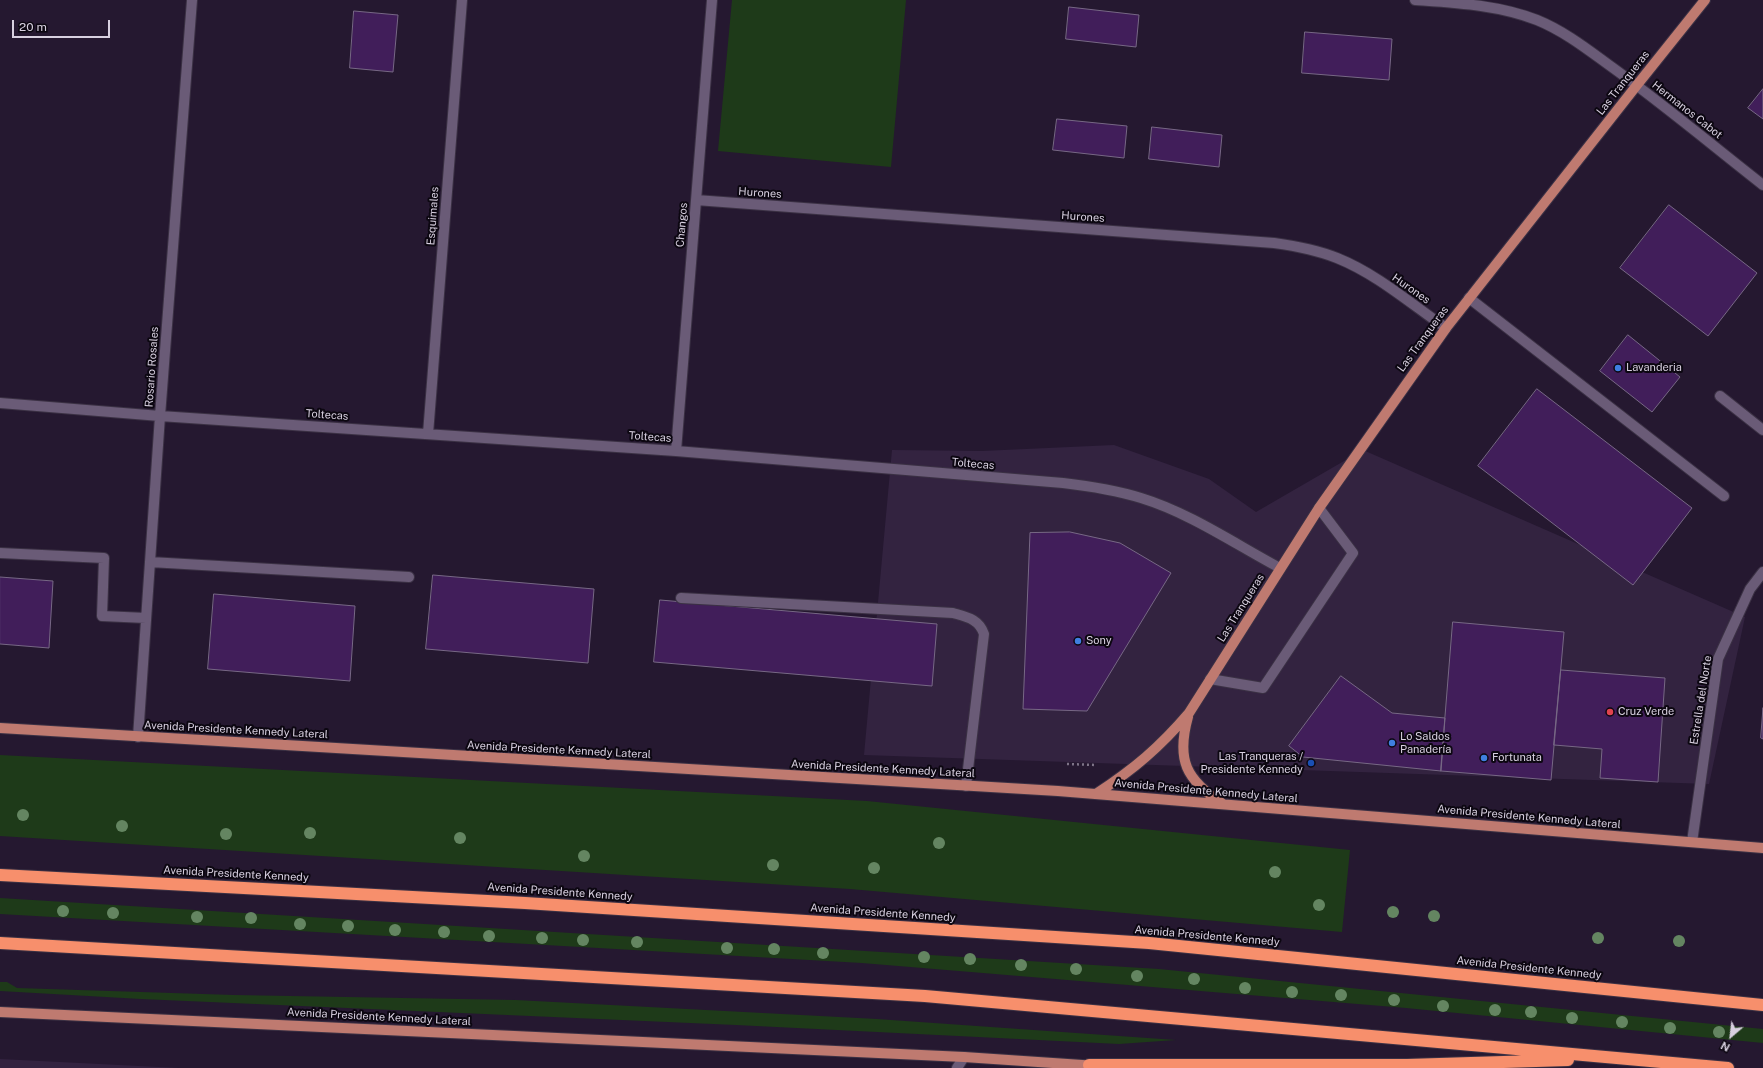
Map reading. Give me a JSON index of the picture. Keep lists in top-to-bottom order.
{
  "streets": {
    "highway": ["Avenida Presidente Kennedy"],
    "main road": ["Las Tranqueras", "Avenida Presidente Kennedy Lateral"],
    "street": [
      "Hermanos Cabot",
      "Hurones",
      "Esquimales",
      "Changos",
      "Rosario Rosales",
      "Toltecas",
      "Estrella del Norte"
    ]
  },
  "crossings": [
    ["Las Tranqueras", "Hermanos Cabot"],
    ["Las Tranqueras", "Hurones"],
    ["Las Tranqueras", "Toltecas"],
    ["Las Tranqueras", "Avenida Presidente Kennedy Lateral"],
    ["Hurones", "Changos"],
    ["Esquimales", "Toltecas"],
    ["Changos", "Toltecas"],
    ["Rosario Rosales", "Toltecas"],
    ["Rosario Rosales", "Avenida Presidente Kennedy Lateral"],
    ["Estrella del Norte", "Avenida Presidente Kennedy Lateral"]
  ],
  "places": [
    "Lavanderia",
    "Sony",
    "Cruz Verde",
    "Lo Saldos Panadería",
    "Fortunata",
    "Las Tranqueras / Presidente Kennedy"
  ],
  "scale_bar": "20 m",
  "north": "bottom left"
}
